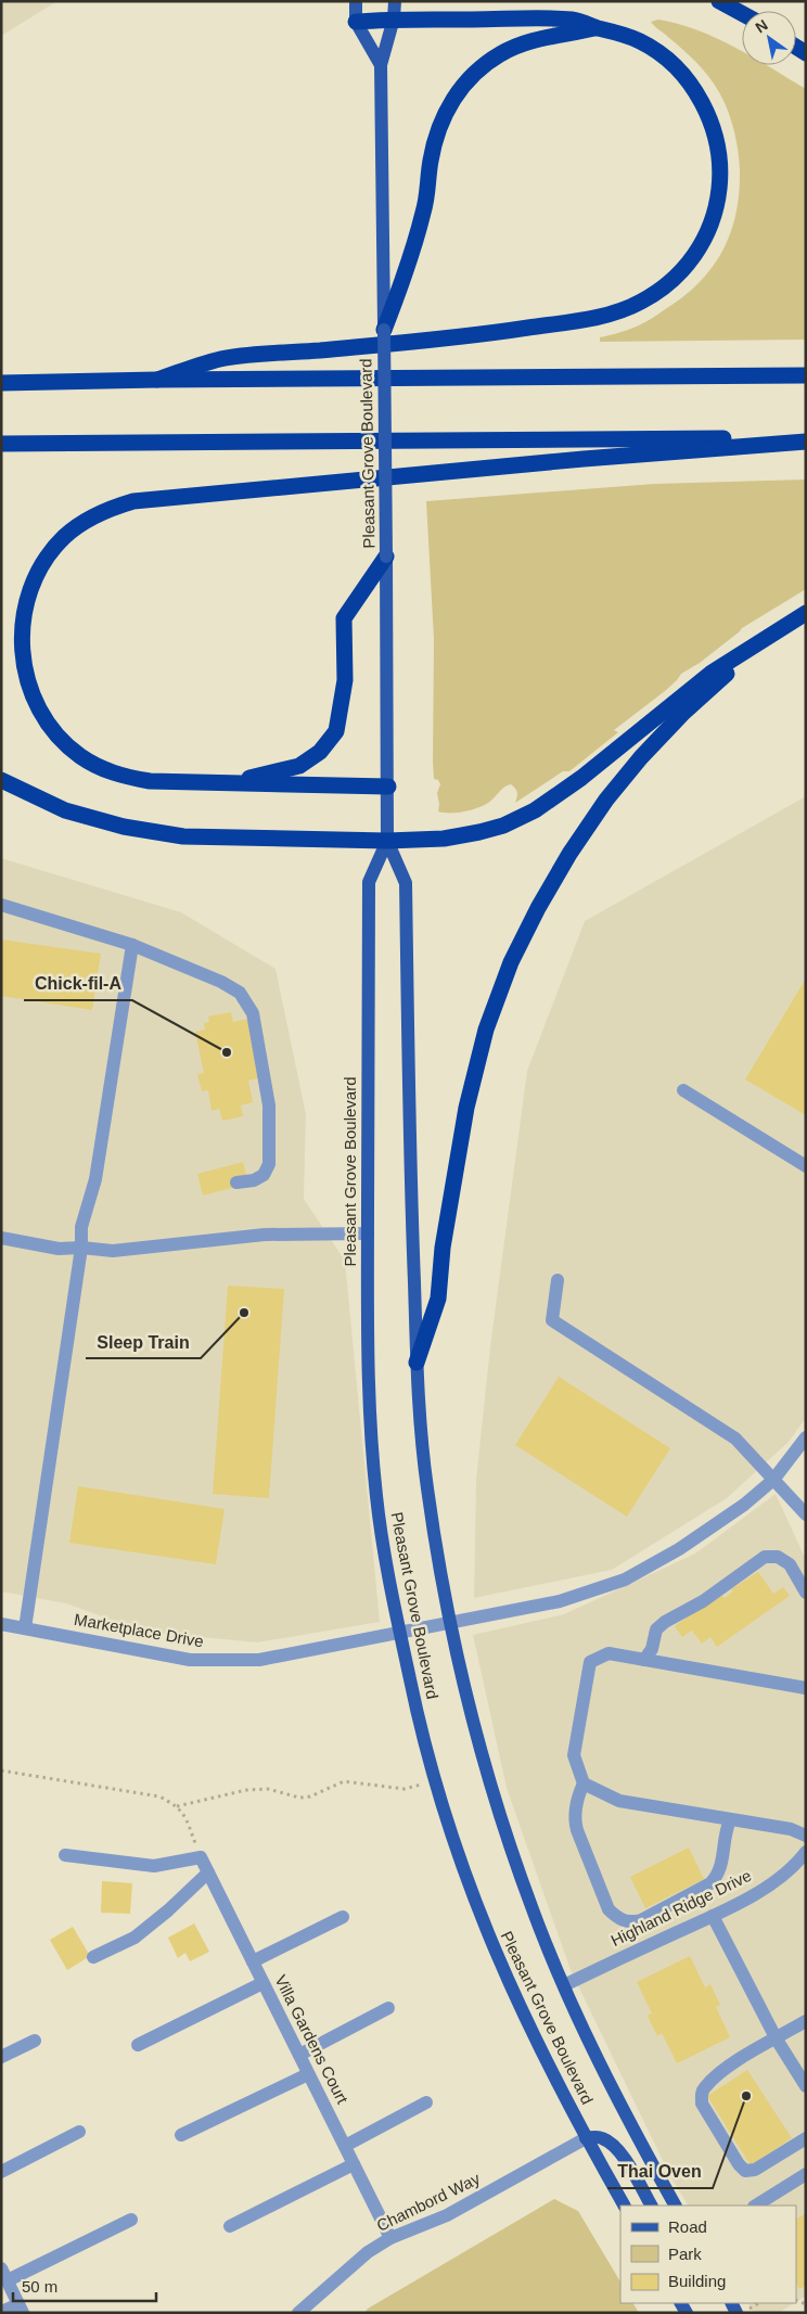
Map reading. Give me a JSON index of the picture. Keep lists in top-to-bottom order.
{
  "streets": {
    "main road": ["Pleasant Grove Boulevard"],
    "street": [
      "Marketplace Drive",
      "Highland Ridge Drive",
      "Villa Gardens Court",
      "Chambord Way"
    ]
  },
  "crossings": [
    ["Pleasant Grove Boulevard", "Marketplace Drive"],
    ["Pleasant Grove Boulevard", "Highland Ridge Drive"],
    ["Pleasant Grove Boulevard", "Chambord Way"],
    ["Villa Gardens Court", "Chambord Way"]
  ],
  "places": ["Chick-fil-A", "Sleep Train", "Thai Oven"],
  "legend": ["Road", "Park", "Building"],
  "scale_bar": "50 m",
  "north": "top left"
}
